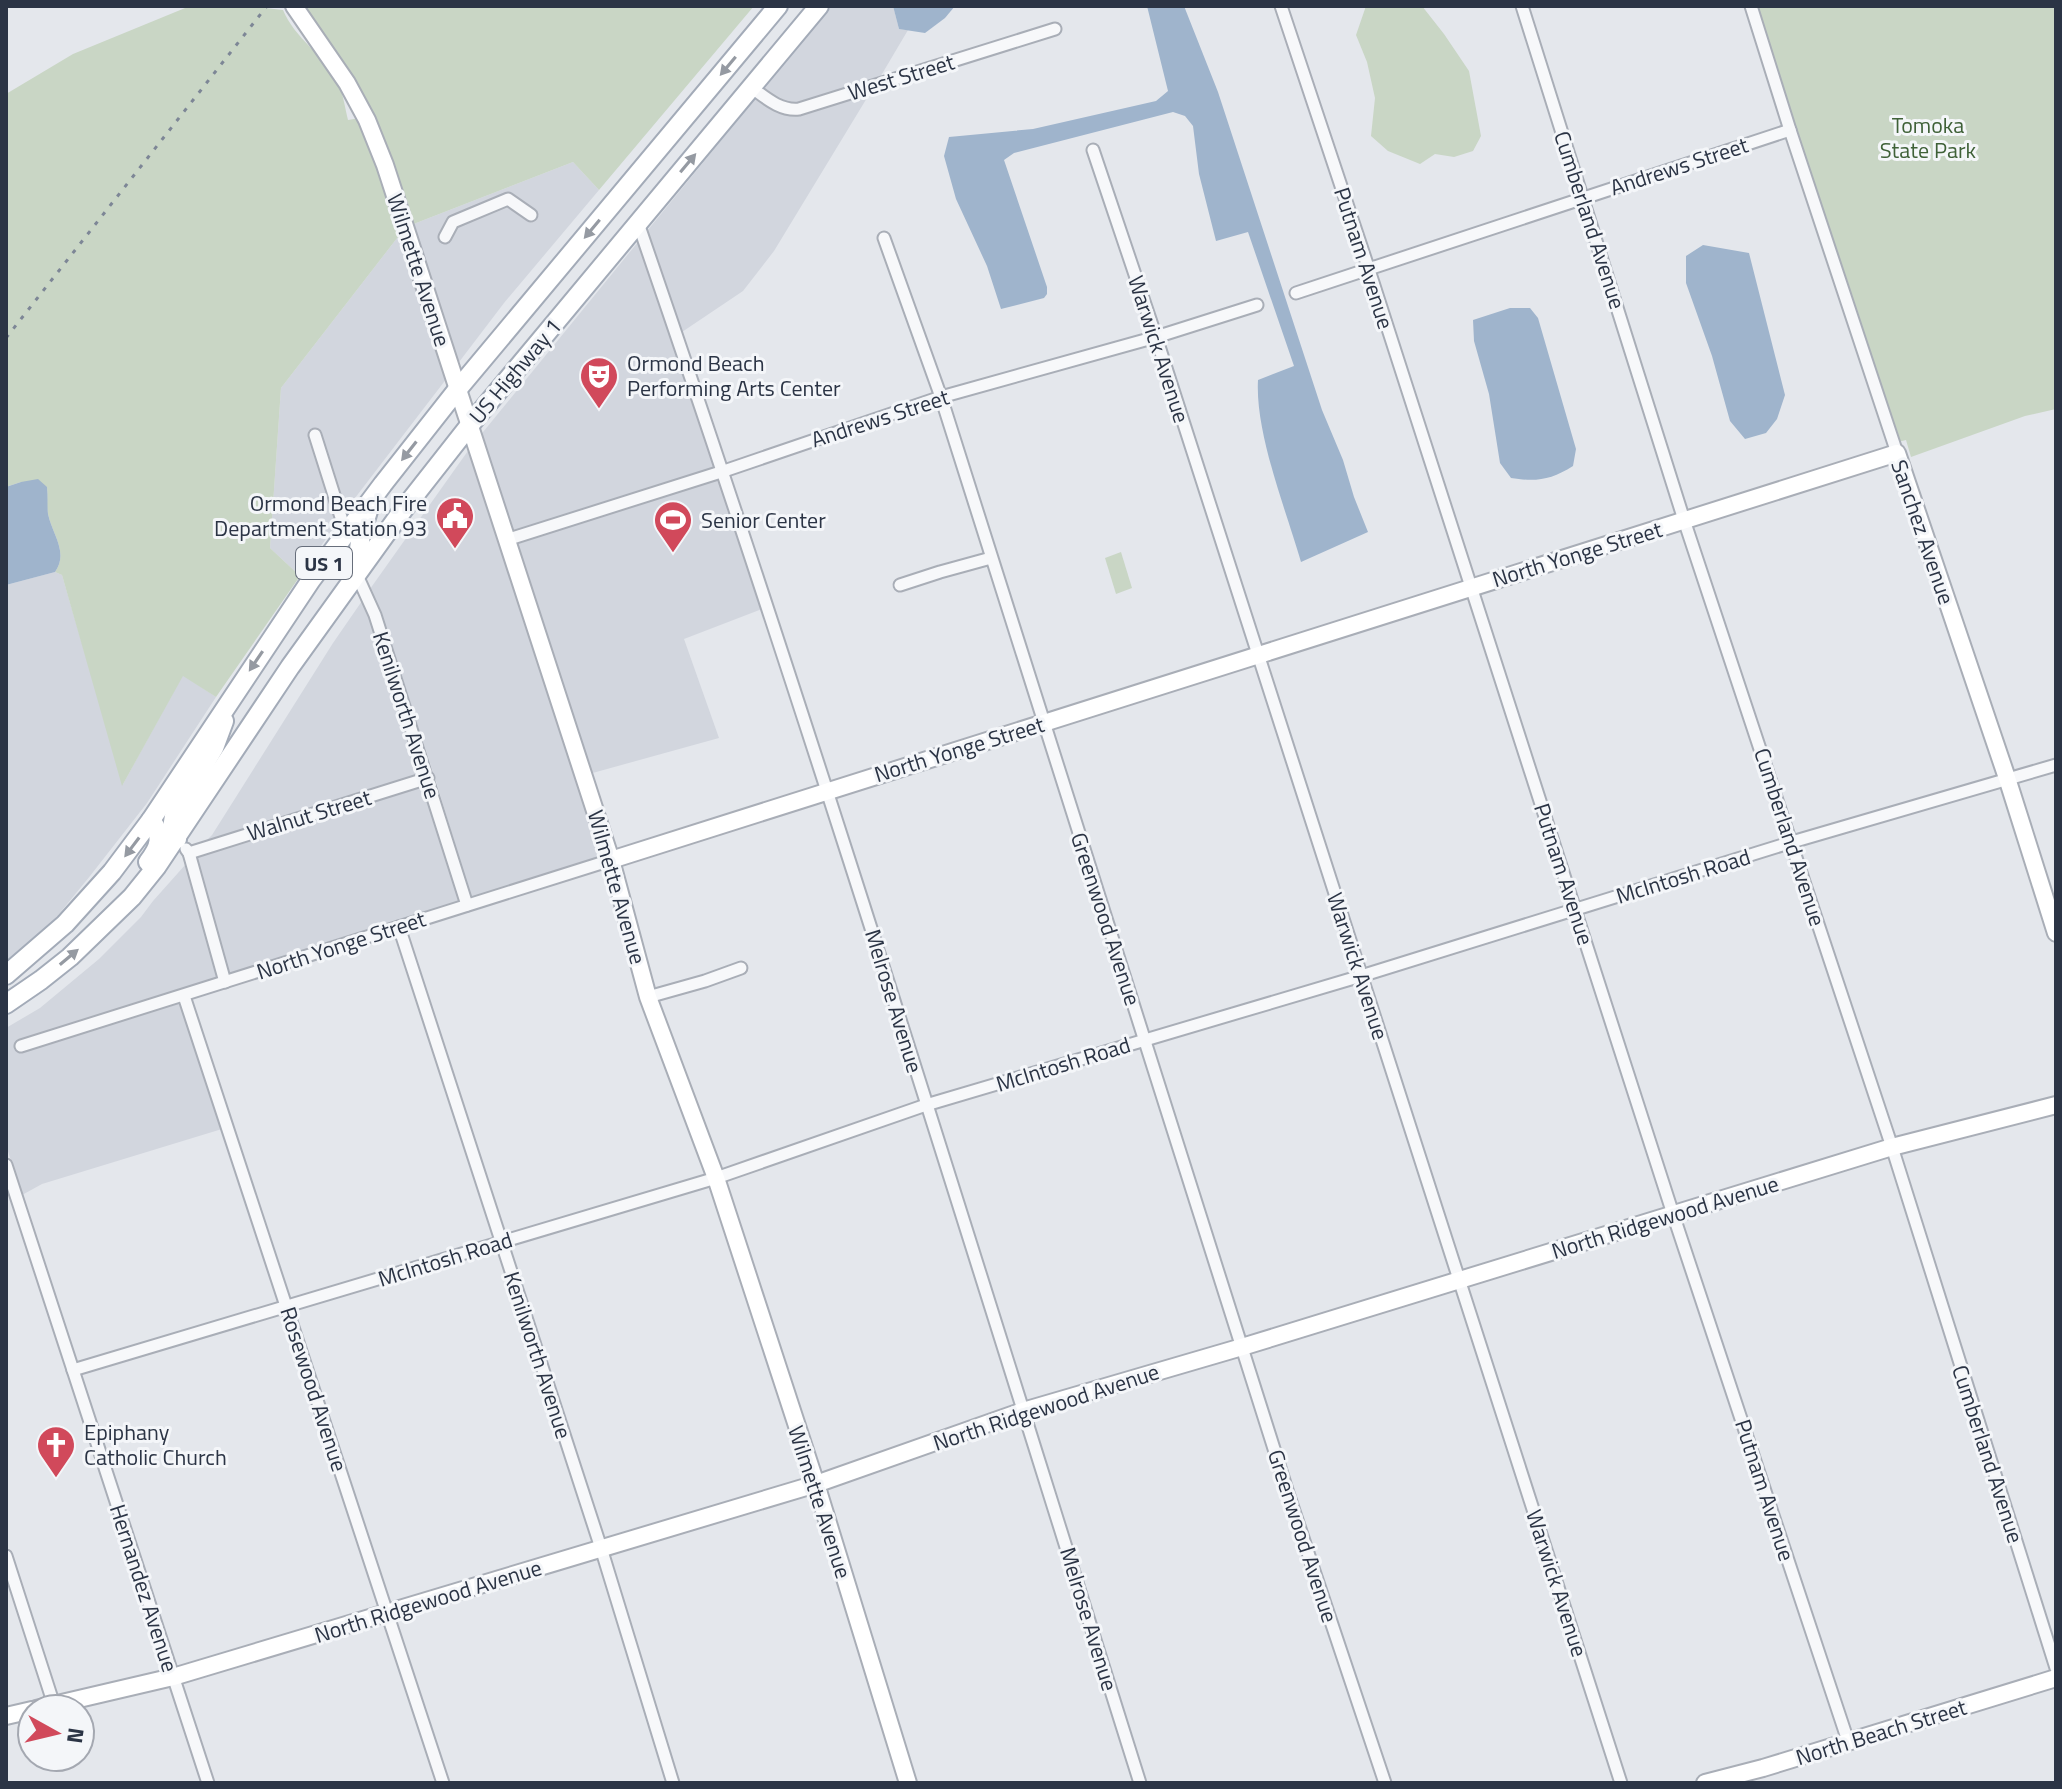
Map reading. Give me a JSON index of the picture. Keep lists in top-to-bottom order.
{
  "streets": {
    "main road": ["US Highway 1", "US 1"],
    "street": [
      "West Street",
      "Andrews Street",
      "Cumberland Avenue",
      "Putnam Avenue",
      "Wilmette Avenue",
      "Warwick Avenue",
      "Sanchez Avenue",
      "North Yonge Street",
      "Kenilworth Avenue",
      "Walnut Street",
      "McIntosh Road",
      "Greenwood Avenue",
      "Melrose Avenue",
      "North Ridgewood Avenue",
      "Rosewood Avenue",
      "Hernandez Avenue",
      "North Beach Street"
    ]
  },
  "crossings": [
    ["West Street", "US Highway 1"],
    ["Andrews Street", "Cumberland Avenue"],
    ["Andrews Street", "Putnam Avenue"],
    ["Andrews Street", "Wilmette Avenue"],
    ["Andrews Street", "Warwick Avenue"],
    ["Andrews Street", "Sanchez Avenue"],
    ["Andrews Street", "Greenwood Avenue"],
    ["Andrews Street", "Melrose Avenue"],
    ["Cumberland Avenue", "North Yonge Street"],
    ["Cumberland Avenue", "McIntosh Road"],
    ["Cumberland Avenue", "North Ridgewood Avenue"],
    ["Putnam Avenue", "North Yonge Street"],
    ["Putnam Avenue", "McIntosh Road"],
    ["Putnam Avenue", "North Ridgewood Avenue"],
    ["Putnam Avenue", "North Beach Street"],
    ["Wilmette Avenue", "US Highway 1"],
    ["Wilmette Avenue", "North Yonge Street"],
    ["Wilmette Avenue", "McIntosh Road"],
    ["Wilmette Avenue", "North Ridgewood Avenue"],
    ["Warwick Avenue", "North Yonge Street"],
    ["Warwick Avenue", "McIntosh Road"],
    ["Warwick Avenue", "North Ridgewood Avenue"],
    ["US Highway 1", "US 1"],
    ["US Highway 1", "Kenilworth Avenue"],
    ["US Highway 1", "Walnut Street"],
    ["US Highway 1", "Melrose Avenue"],
    ["Sanchez Avenue", "North Yonge Street"],
    ["Sanchez Avenue", "McIntosh Road"],
    ["North Yonge Street", "Kenilworth Avenue"],
    ["North Yonge Street", "Greenwood Avenue"],
    ["North Yonge Street", "Melrose Avenue"],
    ["North Yonge Street", "Rosewood Avenue"],
    ["US 1", "Walnut Street"],
    ["Kenilworth Avenue", "Walnut Street"],
    ["Kenilworth Avenue", "McIntosh Road"],
    ["Kenilworth Avenue", "North Ridgewood Avenue"],
    ["McIntosh Road", "Greenwood Avenue"],
    ["McIntosh Road", "Melrose Avenue"],
    ["McIntosh Road", "Rosewood Avenue"],
    ["McIntosh Road", "Hernandez Avenue"],
    ["Greenwood Avenue", "North Ridgewood Avenue"],
    ["Melrose Avenue", "North Ridgewood Avenue"],
    ["North Ridgewood Avenue", "Rosewood Avenue"],
    ["North Ridgewood Avenue", "Hernandez Avenue"]
  ],
  "parks": ["Tomoka State Park"],
  "places": {
    "theatre": ["Ormond Beach Performing Arts Center"],
    "public building": ["Ormond Beach Fire Department Station 93"],
    "sports": ["Senior Center"],
    "church": ["Epiphany Catholic Church"]
  },
  "north": "right"
}
